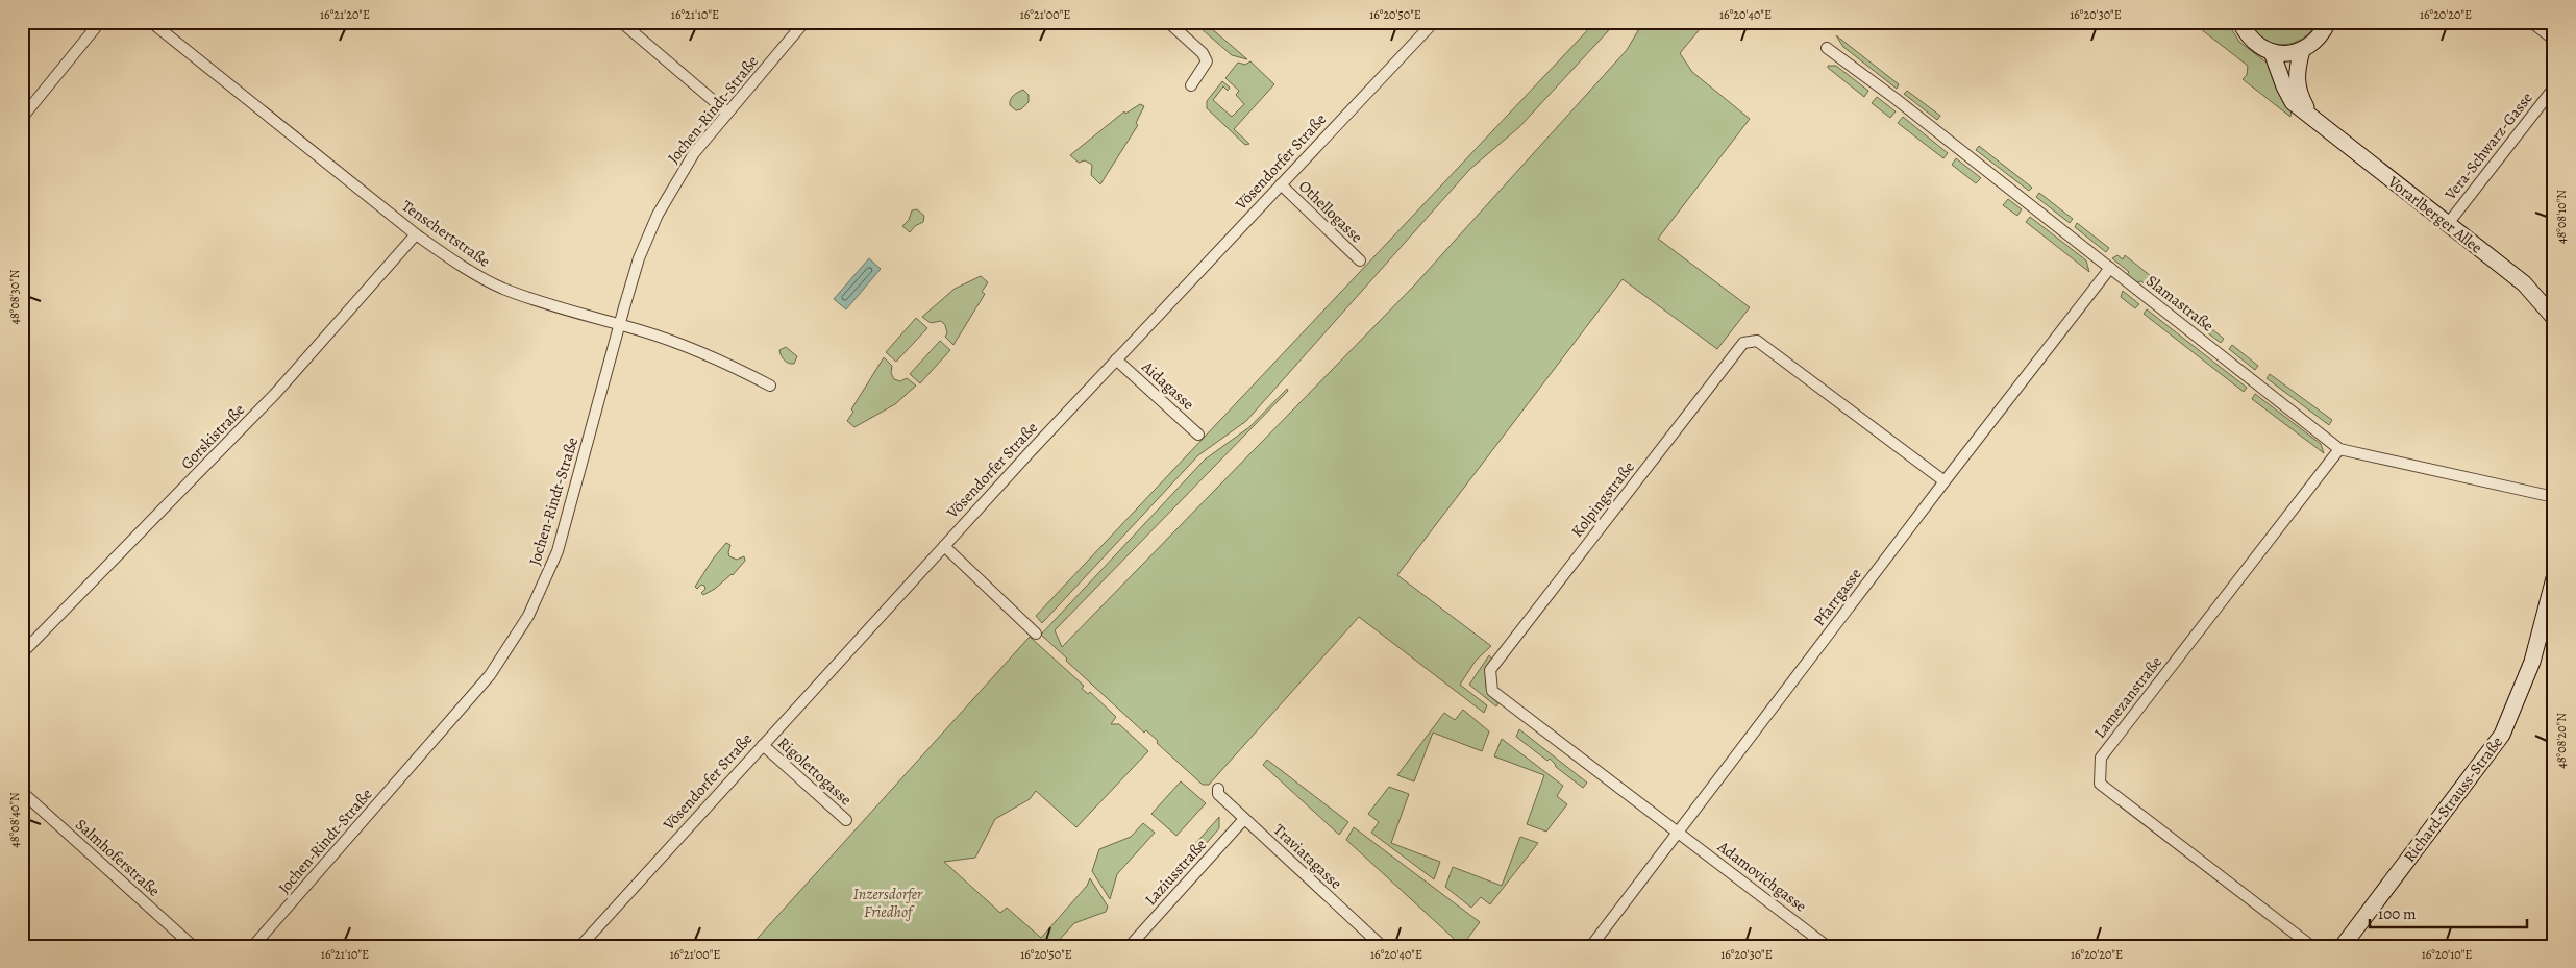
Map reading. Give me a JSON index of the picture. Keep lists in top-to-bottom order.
{
  "streets": {
    "main road": ["Vorarlberger Allee", "Richard-Strauss-Straße"],
    "street": [
      "Jochen-Rindt-Straße",
      "Vera-Schwarz-Gasse",
      "Vösendorfer Straße",
      "Othellogasse",
      "Tenschertstraße",
      "Slamastraße",
      "Aidagasse",
      "Gorskistraße",
      "Kolpingstraße",
      "Pfarrgasse",
      "Lamezanstraße",
      "Rigolettogasse",
      "Traviatagasse",
      "Salmhoferstraße",
      "Laziusstraße",
      "Adamovichgasse"
    ]
  },
  "crossings": [
    ["Jochen-Rindt-Straße", "Tenschertstraße"],
    ["Vera-Schwarz-Gasse", "Vorarlberger Allee"],
    ["Vösendorfer Straße", "Othellogasse"],
    ["Vösendorfer Straße", "Aidagasse"],
    ["Vösendorfer Straße", "Rigolettogasse"],
    ["Tenschertstraße", "Gorskistraße"],
    ["Slamastraße", "Pfarrgasse"],
    ["Slamastraße", "Lamezanstraße"],
    ["Kolpingstraße", "Pfarrgasse"],
    ["Kolpingstraße", "Adamovichgasse"],
    ["Pfarrgasse", "Adamovichgasse"],
    ["Traviatagasse", "Laziusstraße"]
  ],
  "parks": ["Inzersdorfer Friedhof"],
  "scale_bar": "100 m",
  "coordinates": [
    "16°21'20\"E",
    "16°21'10\"E",
    "16°21'00\"E",
    "16°20'50\"E",
    "16°20'40\"E",
    "16°20'30\"E",
    "16°20'20\"E",
    "48°08'10\"N",
    "48°08'30\"N",
    "48°08'20\"N",
    "48°08'40\"N",
    "16°20'10\"E"
  ]
}
